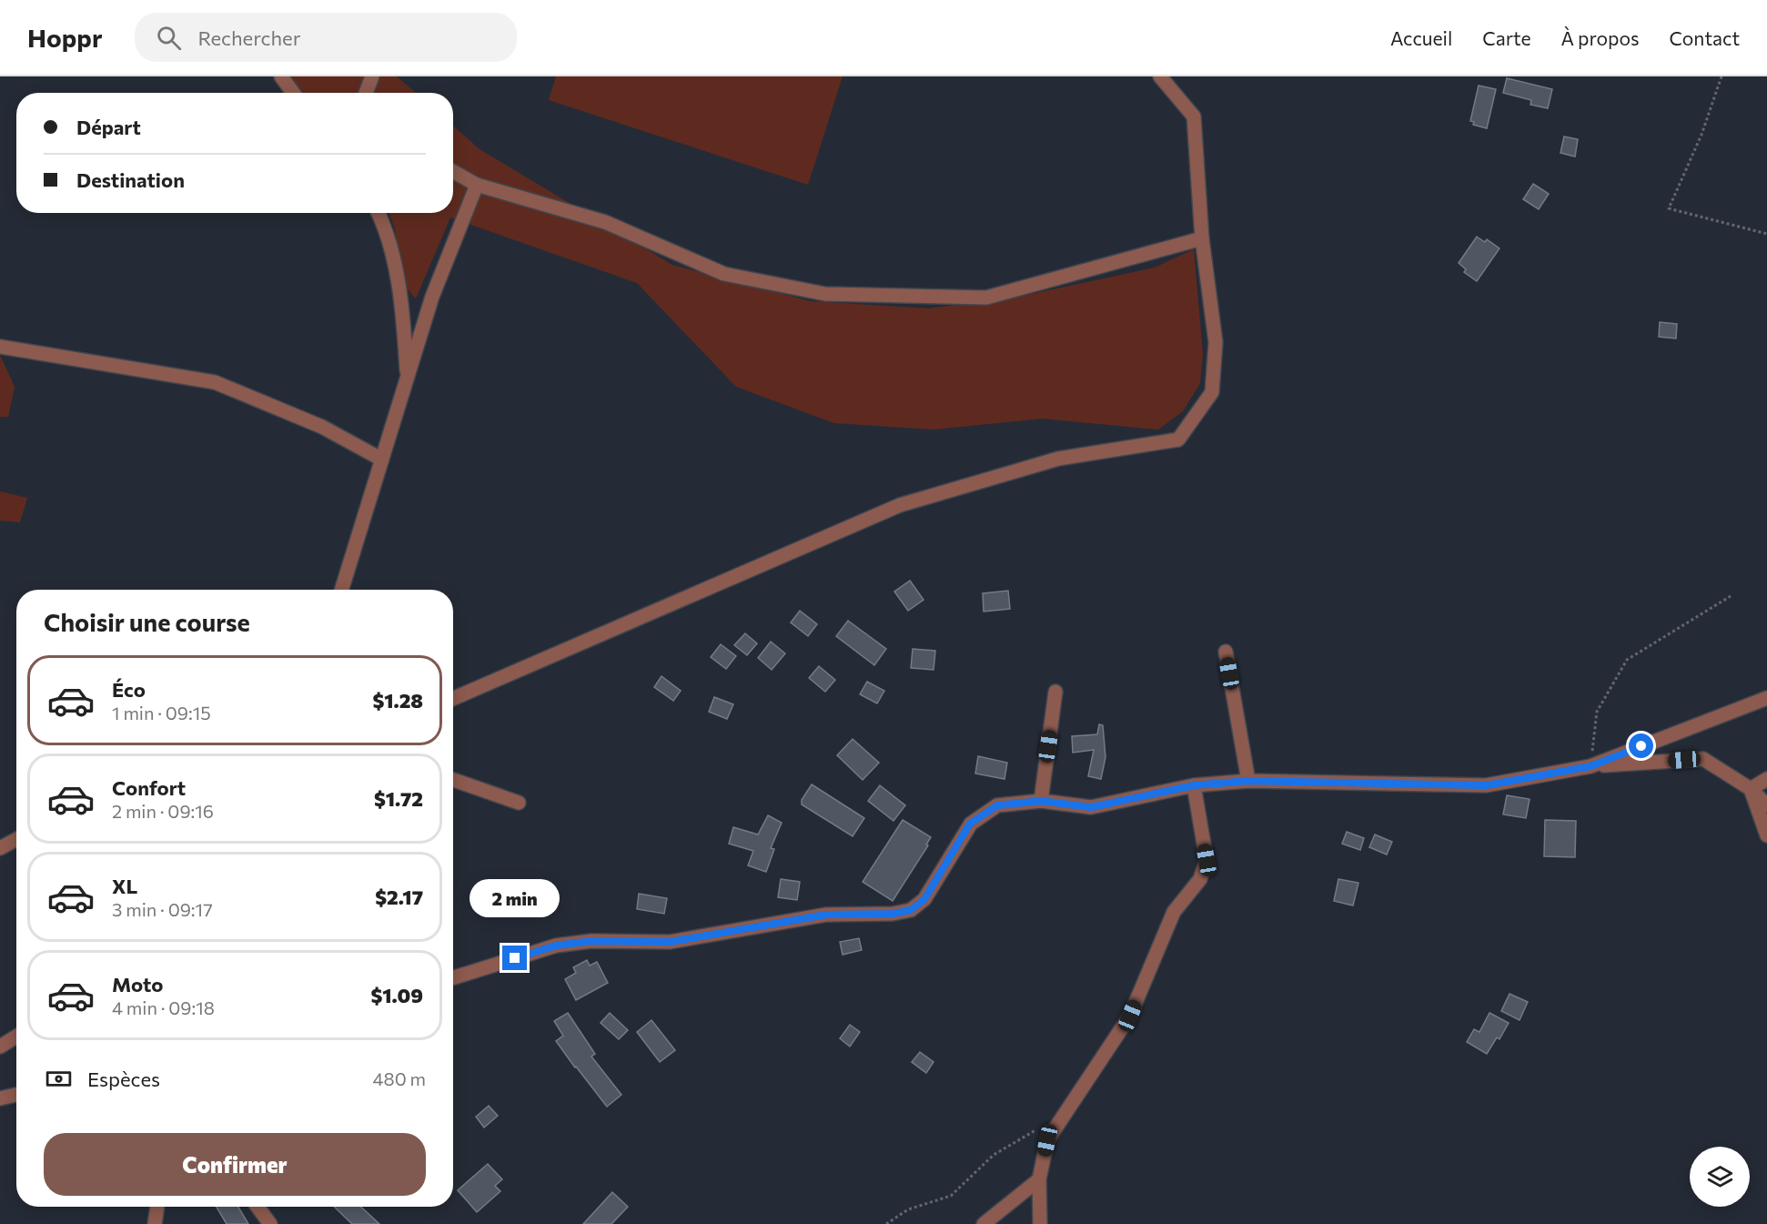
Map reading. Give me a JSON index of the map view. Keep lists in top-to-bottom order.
{
  "page": {
    "header": "Hoppr",
    "search": "Rechercher",
    "nav": [
      "Accueil",
      "Carte",
      "À propos",
      "Contact"
    ],
    "banner": ["Départ", "Destination"],
    "heading": "Choisir une course",
    "list": [
      {
        "name": "Éco",
        "note": "1 min · 09:15",
        "value": "$1.28"
      },
      {
        "name": "Confort",
        "note": "2 min · 09:16",
        "value": "$1.72"
      },
      {
        "name": "XL",
        "note": "3 min · 09:17",
        "value": "$2.17"
      },
      {
        "name": "Moto",
        "note": "4 min · 09:18",
        "value": "$1.09"
      }
    ],
    "bubble": "2 min",
    "pay": ["Espèces", "480 m"],
    "buttons": "Confirmer"
  }
}
